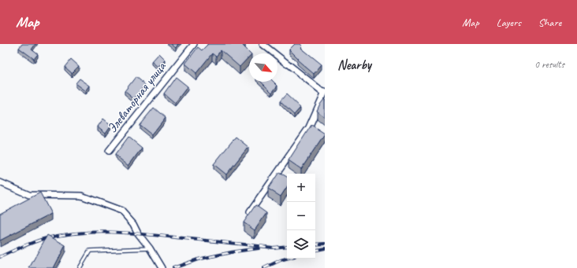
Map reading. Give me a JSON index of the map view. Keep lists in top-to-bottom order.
{
  "streets": {
    "street": ["Элеваторная улица"]
  },
  "north": "bottom right",
  "page": {
    "header": "Map",
    "nav": ["Map", "Layers", "Share"],
    "heading": ["Nearby", "0 results"],
    "map_buttons": ["+", "−"]
  }
}
